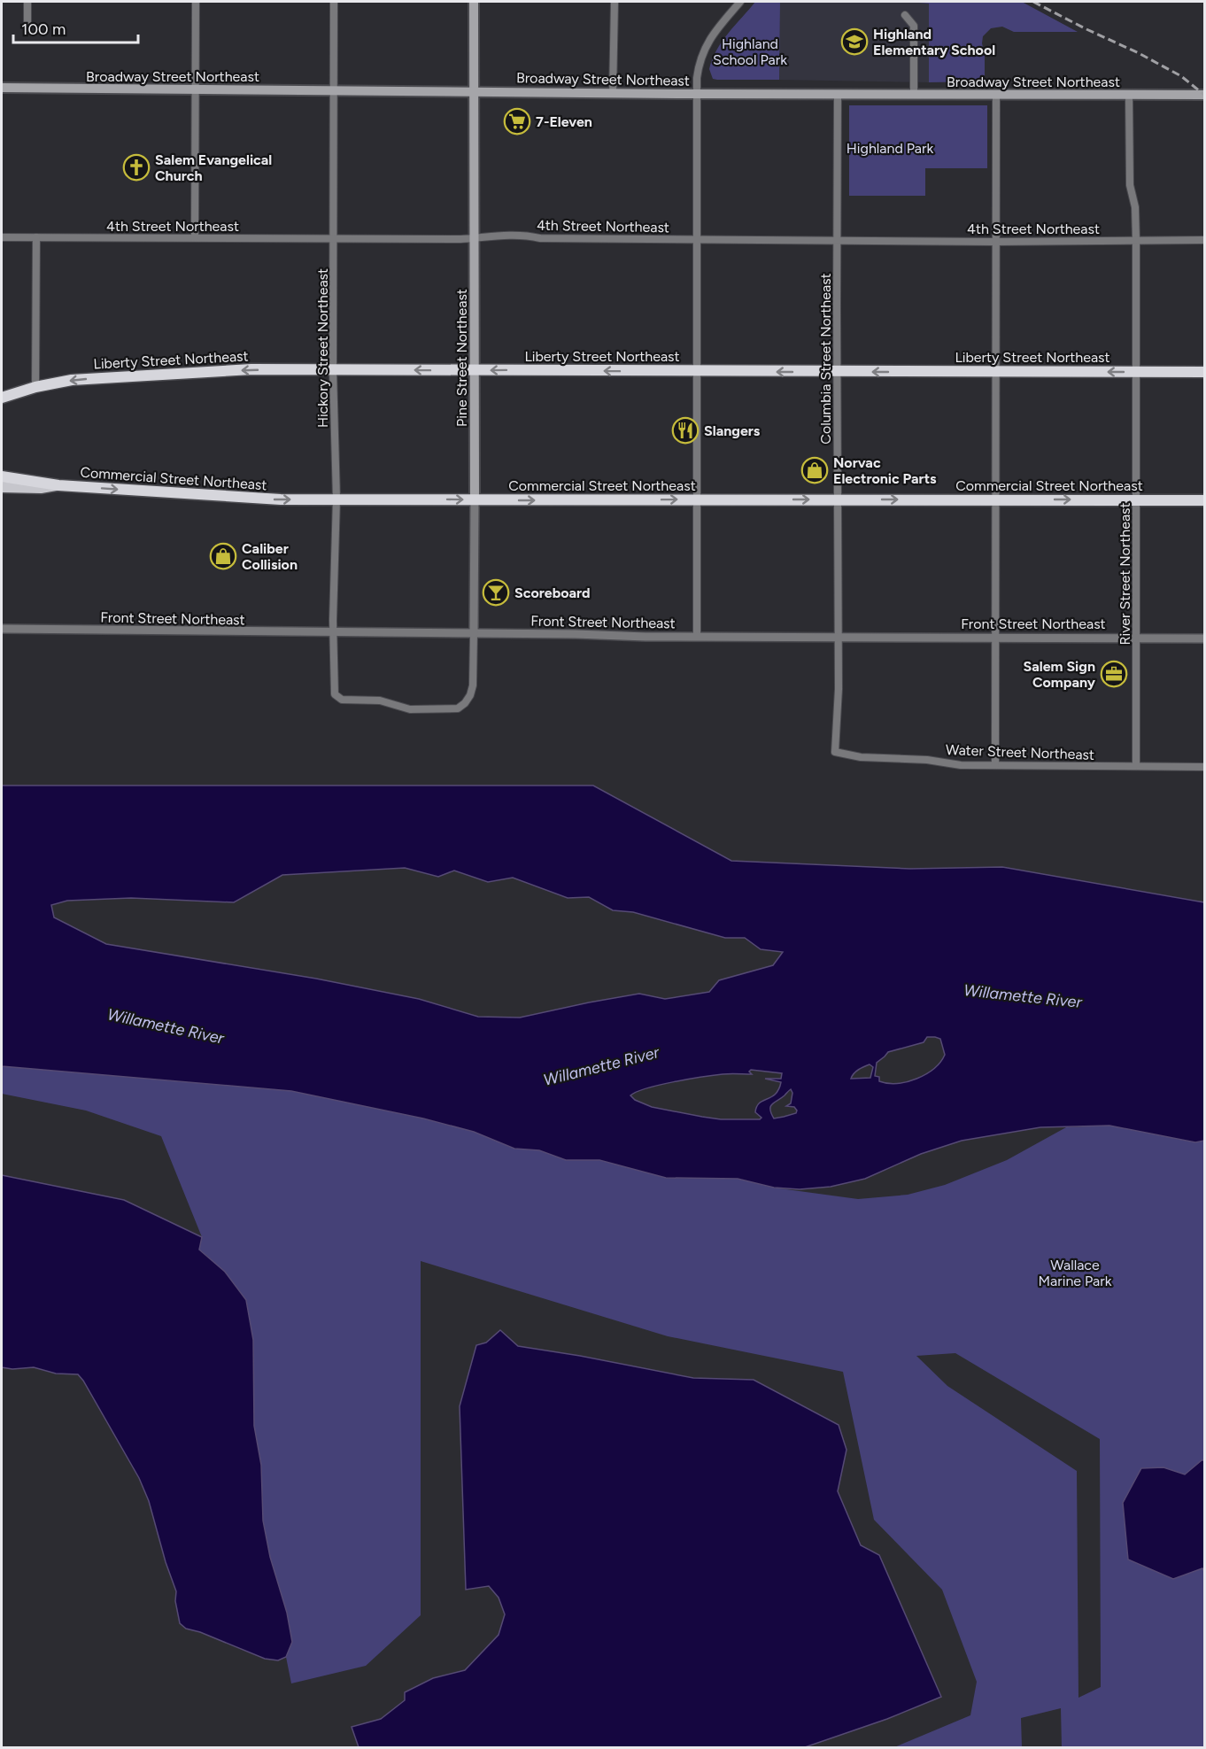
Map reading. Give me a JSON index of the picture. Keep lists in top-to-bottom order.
{
  "streets": {
    "highway": ["Liberty Street Northeast", "Commercial Street Northeast"],
    "main road": ["Broadway Street Northeast", "Pine Street Northeast"],
    "street": [
      "4th Street Northeast",
      "Hickory Street Northeast",
      "Columbia Street Northeast",
      "River Street Northeast",
      "Front Street Northeast",
      "Water Street Northeast"
    ]
  },
  "crossings": [
    ["Broadway Street Northeast", "Hickory Street Northeast"],
    ["Broadway Street Northeast", "Pine Street Northeast"],
    ["Broadway Street Northeast", "Columbia Street Northeast"],
    ["Broadway Street Northeast", "River Street Northeast"],
    ["4th Street Northeast", "Hickory Street Northeast"],
    ["4th Street Northeast", "Pine Street Northeast"],
    ["4th Street Northeast", "Columbia Street Northeast"],
    ["4th Street Northeast", "River Street Northeast"],
    ["Hickory Street Northeast", "Liberty Street Northeast"],
    ["Hickory Street Northeast", "Pine Street Northeast"],
    ["Hickory Street Northeast", "Commercial Street Northeast"],
    ["Hickory Street Northeast", "Front Street Northeast"],
    ["Liberty Street Northeast", "Pine Street Northeast"],
    ["Liberty Street Northeast", "Columbia Street Northeast"],
    ["Liberty Street Northeast", "River Street Northeast"],
    ["Pine Street Northeast", "Commercial Street Northeast"],
    ["Pine Street Northeast", "Front Street Northeast"],
    ["Columbia Street Northeast", "Commercial Street Northeast"],
    ["Columbia Street Northeast", "Front Street Northeast"],
    ["Columbia Street Northeast", "Water Street Northeast"],
    ["Commercial Street Northeast", "River Street Northeast"],
    ["River Street Northeast", "Front Street Northeast"],
    ["River Street Northeast", "Water Street Northeast"]
  ],
  "one_way": ["Liberty Street Northeast", "Commercial Street Northeast"],
  "water": ["Willamette River"],
  "parks": ["Highland School Park", "Highland Park", "Wallace Marine Park"],
  "places": {
    "school or university": ["Highland Elementary School"],
    "supermarket": ["7-Eleven"],
    "church": ["Salem Evangelical Church"],
    "restaurant": ["Slangers"],
    "shop": ["Norvac Electronic Parts", "Caliber Collision"],
    "bar": ["Scoreboard"],
    "office": ["Salem Sign Company"]
  },
  "scale_bar": "100 m"
}
